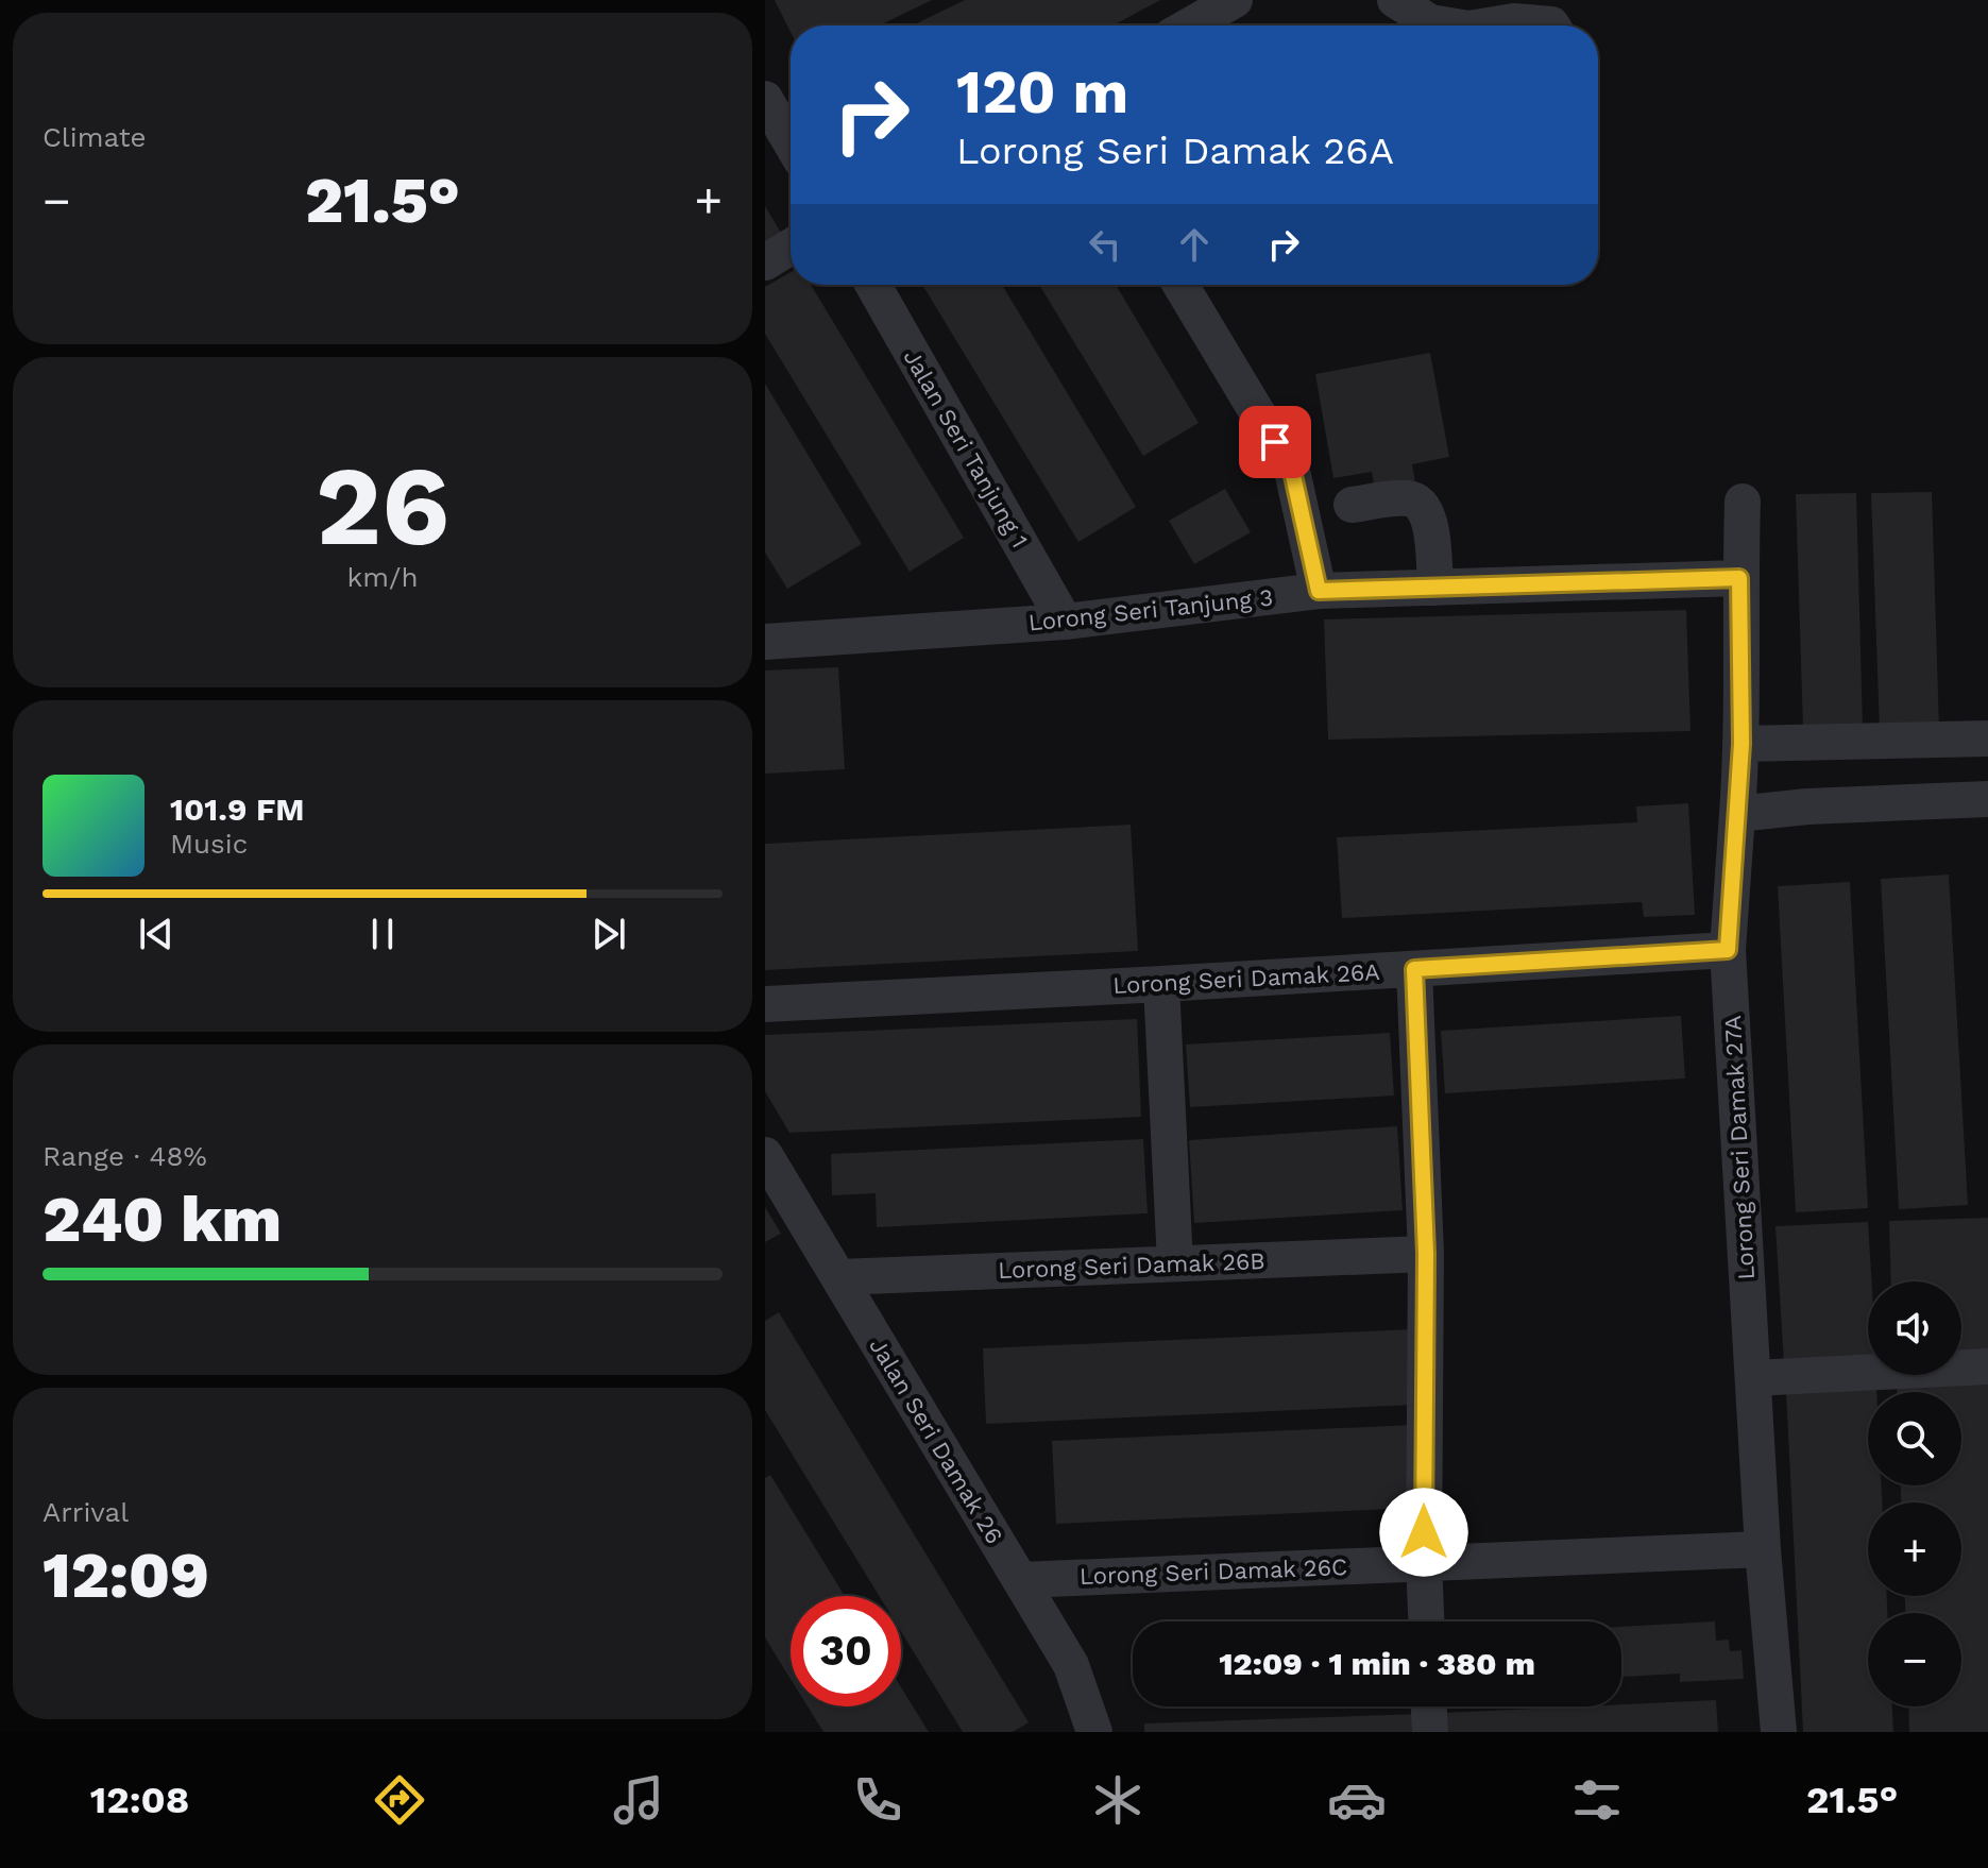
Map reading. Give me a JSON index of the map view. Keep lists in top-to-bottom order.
{
  "streets": {
    "street": [
      "Jalan Seri Tanjung 1",
      "Lorong Seri Tanjung 3",
      "Lorong Seri Damak 26A",
      "Lorong Seri Damak 27A",
      "Lorong Seri Damak 26B",
      "Jalan Seri Damak 26",
      "Lorong Seri Damak 26C"
    ]
  },
  "crossings": [
    ["Jalan Seri Tanjung 1", "Lorong Seri Tanjung 3"],
    ["Lorong Seri Tanjung 3", "Lorong Seri Damak 27A"],
    ["Lorong Seri Damak 26A", "Lorong Seri Damak 27A"],
    ["Lorong Seri Damak 27A", "Lorong Seri Damak 26C"],
    ["Lorong Seri Damak 26B", "Jalan Seri Damak 26"],
    ["Jalan Seri Damak 26", "Lorong Seri Damak 26C"]
  ],
  "page": {
    "tile": [
      "Climate",
      ["26", "km/h"],
      ["Range · 48%", "240 km"],
      ["Arrival", "12:09"]
    ],
    "turn": ["120 m", "Lorong Seri Damak 26A"],
    "heat": ["−", "21.5°", "+"],
    "song": ["101.9 FM", "Music"],
    "map_buttons": ["+", "−"],
    "limit": "30",
    "trip": "12:09 · 1 min · 380 m",
    "tabs": ["12:08", "21.5°"]
  }
}
